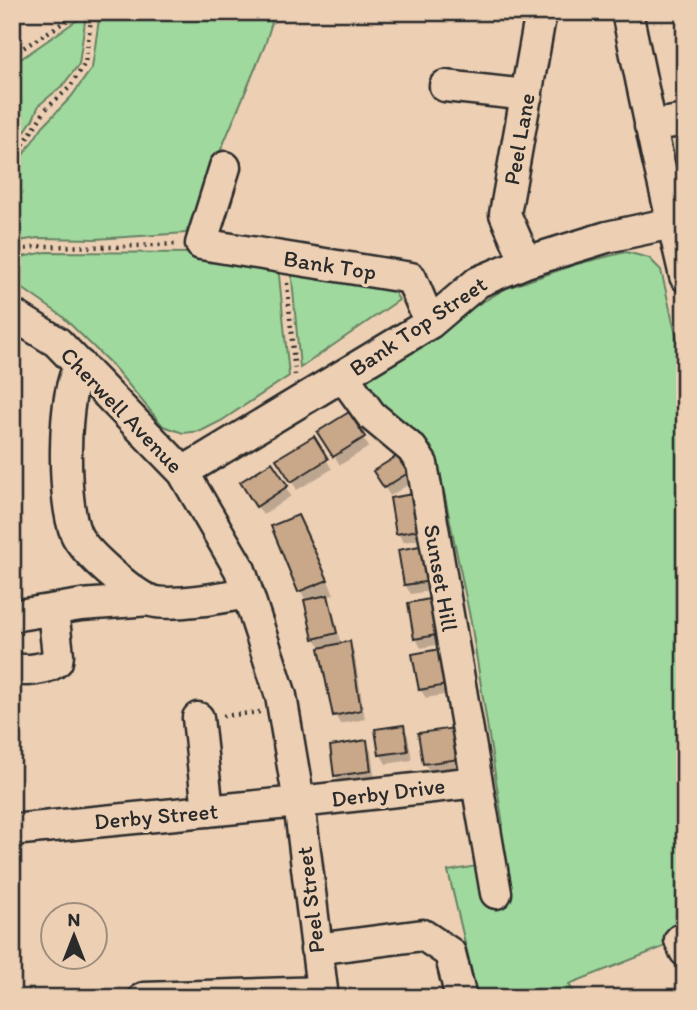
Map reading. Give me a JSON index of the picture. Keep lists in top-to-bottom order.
{
  "streets": {
    "street": [
      "Peel Lane",
      "Bank Top",
      "Bank Top Street",
      "Cherwell Avenue",
      "Sunset Hill",
      "Derby Drive",
      "Derby Street",
      "Peel Street"
    ]
  },
  "crossings": [
    ["Peel Lane", "Bank Top Street"],
    ["Bank Top", "Bank Top Street"],
    ["Bank Top Street", "Cherwell Avenue"],
    ["Bank Top Street", "Sunset Hill"],
    ["Cherwell Avenue", "Derby Drive"],
    ["Cherwell Avenue", "Derby Street"],
    ["Cherwell Avenue", "Peel Street"],
    ["Sunset Hill", "Derby Drive"],
    ["Derby Drive", "Derby Street"],
    ["Derby Drive", "Peel Street"],
    ["Derby Street", "Peel Street"]
  ],
  "north": "top"
}
